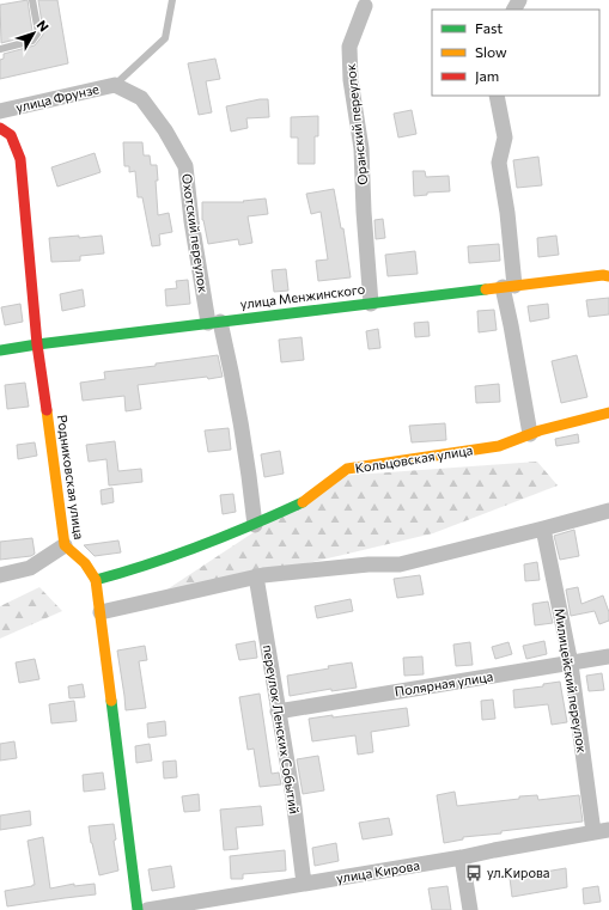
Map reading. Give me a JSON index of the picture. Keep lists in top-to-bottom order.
{
  "streets": {
    "street": [
      "улица Фрунзе",
      "Оранский переулок",
      "Охотский переулок",
      "улица Менжинского",
      "Кольцовская улица",
      "Родниковская улица",
      "Милицейский переулок",
      "Полярная улица",
      "переулок Ленских Событий",
      "улица Кирова"
    ]
  },
  "crossings": [
    ["улица Фрунзе", "Охотский переулок"],
    ["Оранский переулок", "улица Менжинского"],
    ["Охотский переулок", "улица Менжинского"],
    ["Охотский переулок", "Кольцовская улица"],
    ["улица Менжинского", "Родниковская улица"],
    ["Кольцовская улица", "Родниковская улица"],
    ["Милицейский переулок", "Полярная улица"],
    ["Милицейский переулок", "улица Кирова"],
    ["Полярная улица", "переулок Ленских Событий"],
    ["переулок Ленских Событий", "улица Кирова"]
  ],
  "places": {
    "bus stop": ["ул.Кирова"]
  },
  "legend": ["Fast", "Slow", "Jam"],
  "north": "top right"
}
